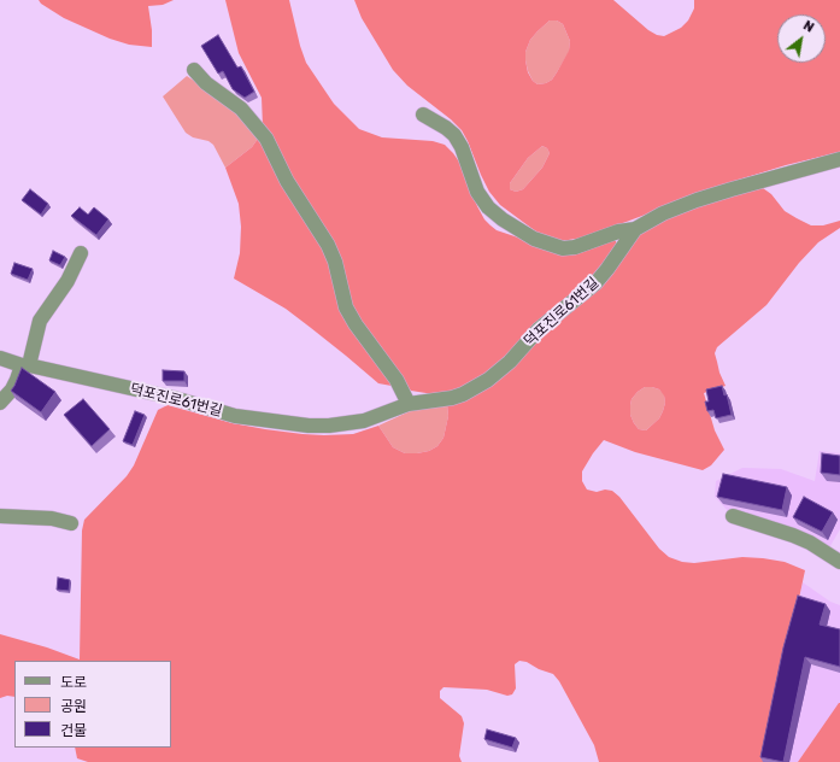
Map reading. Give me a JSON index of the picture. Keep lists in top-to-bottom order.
{
  "streets": {
    "street": ["덕포진로61번길"]
  },
  "legend": ["도로", "공원", "건물"],
  "north": "top right"
}
